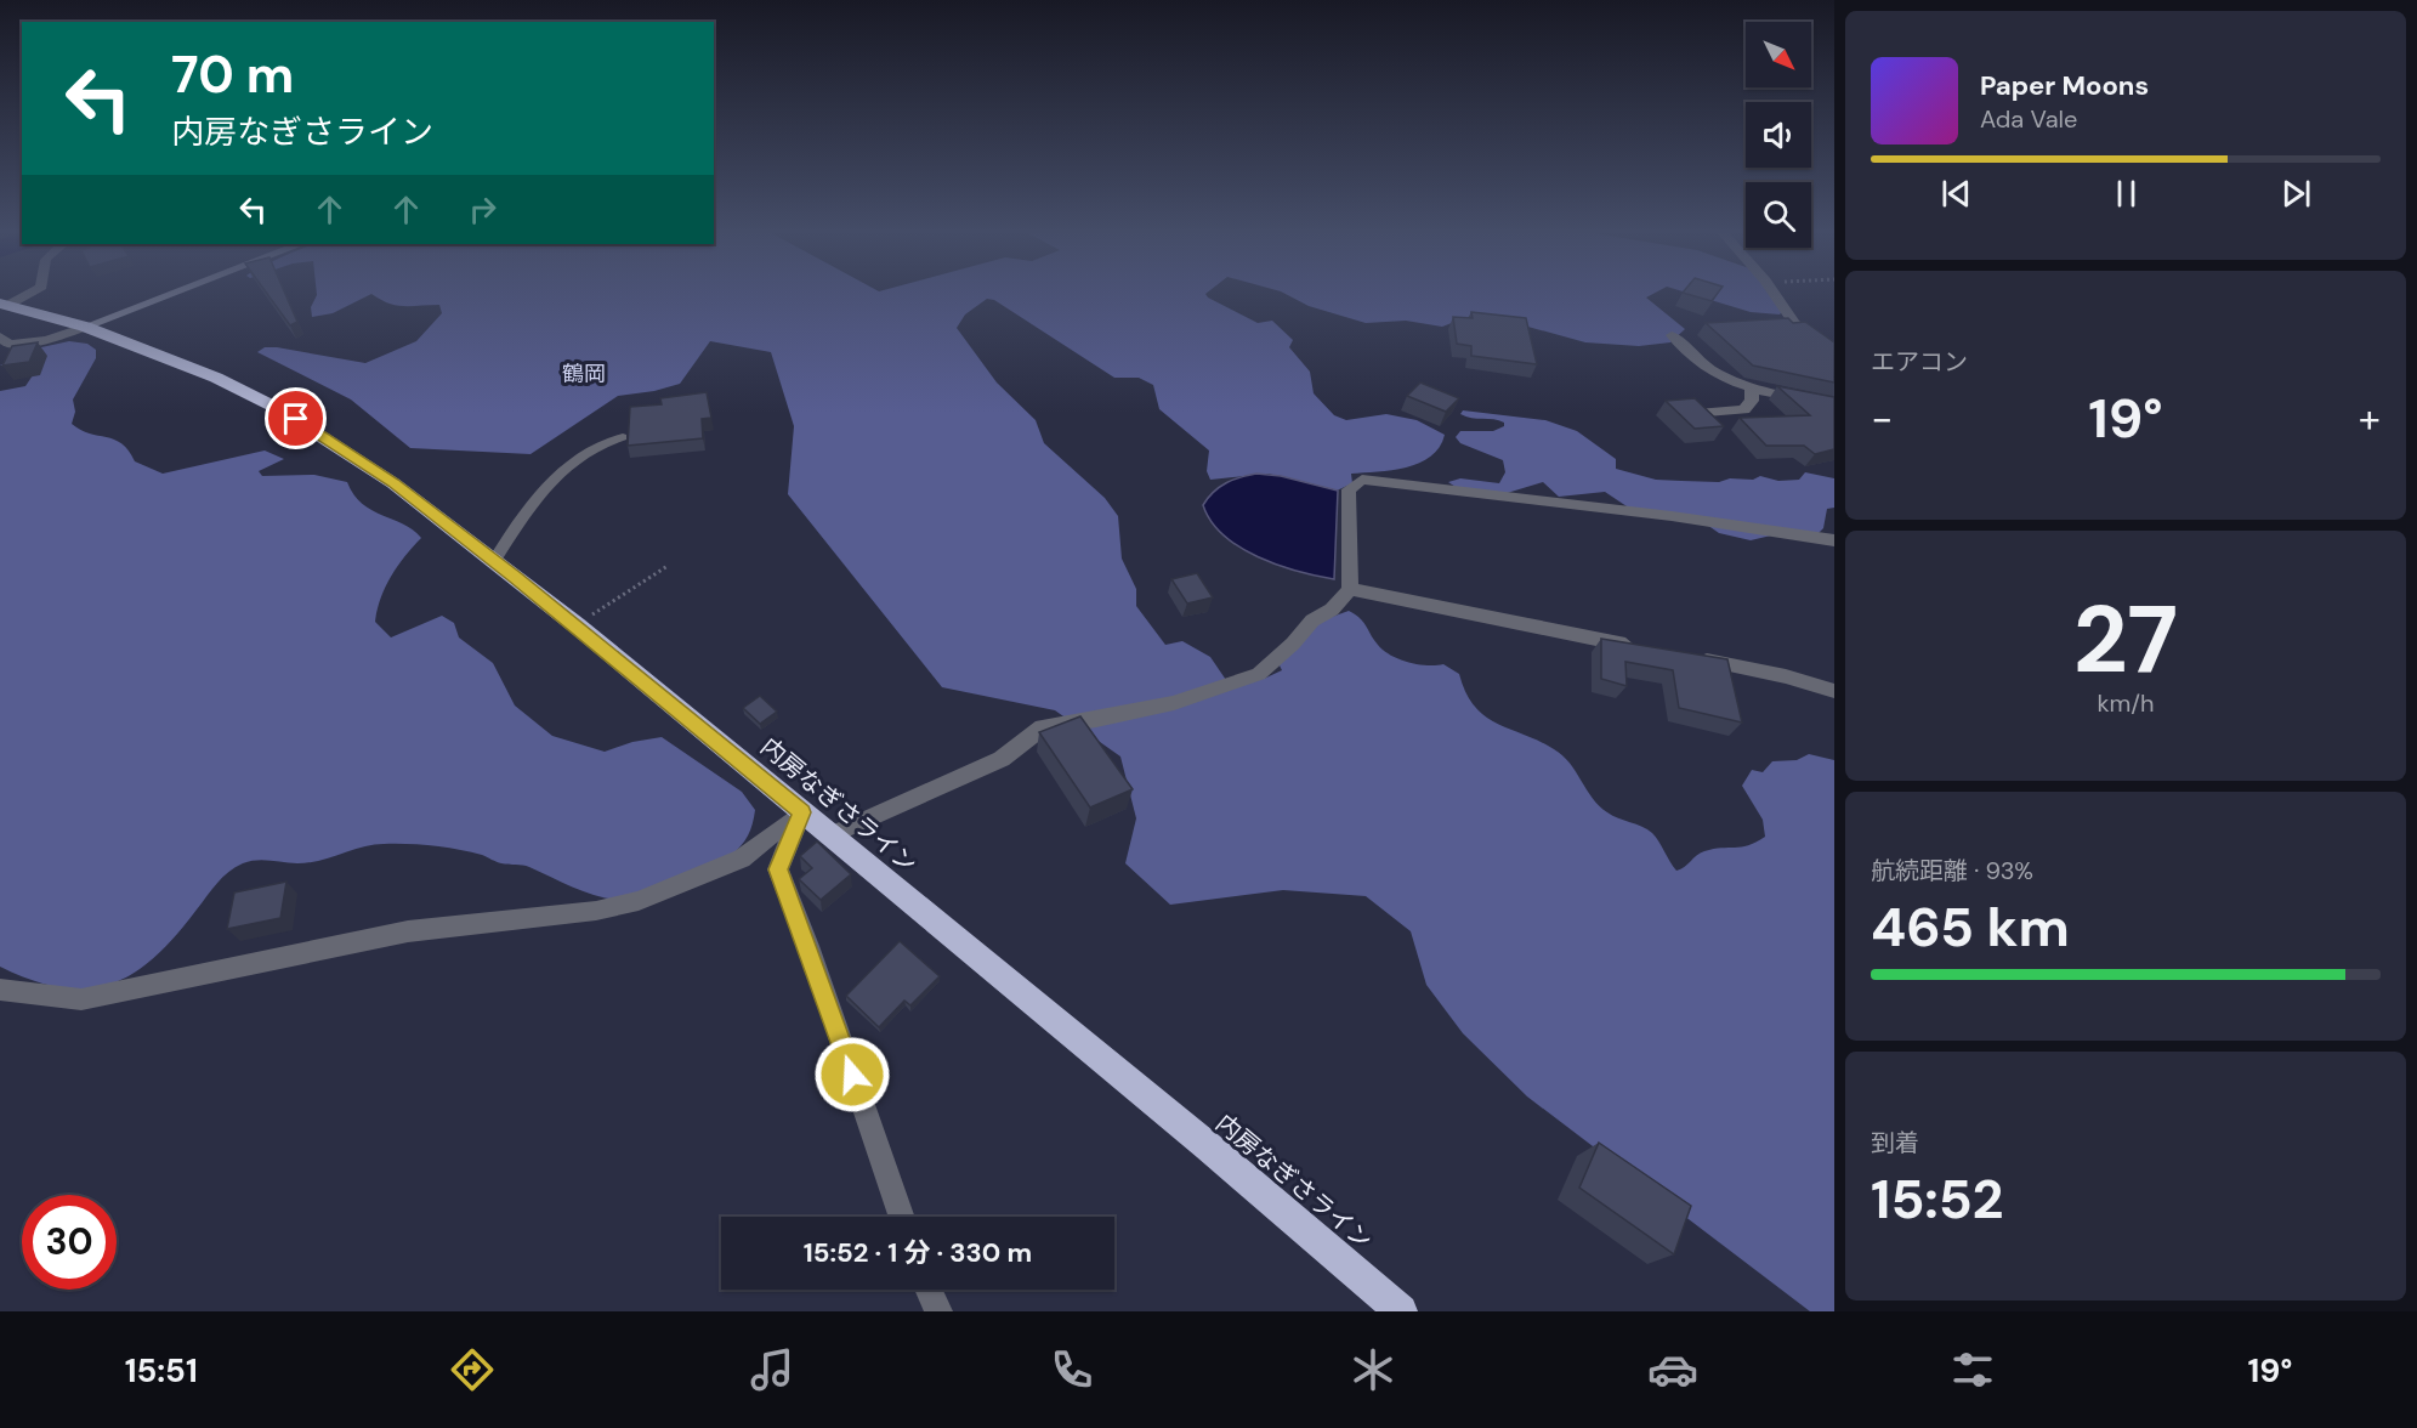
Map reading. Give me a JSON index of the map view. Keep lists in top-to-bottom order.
{
  "streets": {
    "highway": ["内房なぎさライン"]
  },
  "districts": ["鶴岡"],
  "north": "bottom right",
  "page": {
    "turn": ["70 m", "内房なぎさライン"],
    "song": ["Paper Moons", "Ada Vale"],
    "tile": [
      "エアコン",
      ["27", "km/h"],
      ["航続距離 · 93%", "465 km"],
      ["到着", "15:52"]
    ],
    "heat": ["−", "19°", "+"],
    "limit": "30",
    "trip": "15:52 · 1 分 · 330 m",
    "tabs": ["15:51", "19°"]
  }
}
